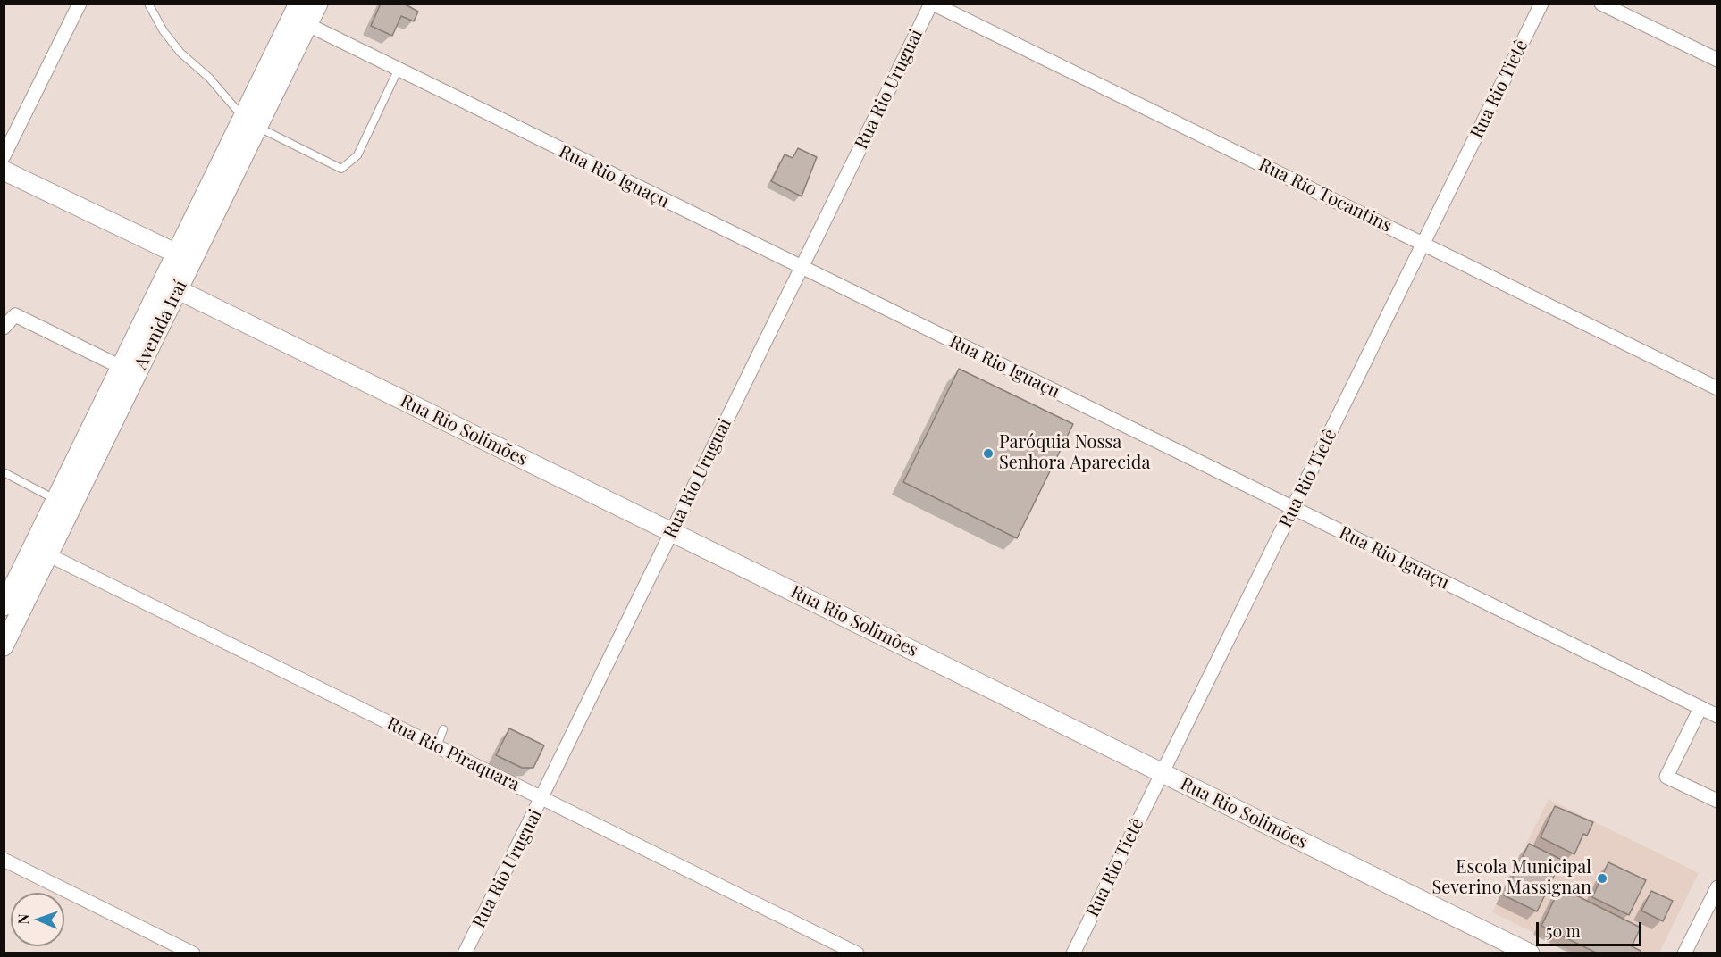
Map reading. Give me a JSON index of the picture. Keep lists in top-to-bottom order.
{
  "streets": {
    "street": [
      "Rua Rio Uruguai",
      "Rua Rio Tietê",
      "Rua Rio Iguaçu",
      "Rua Rio Tocantins",
      "Avenida Iraí",
      "Rua Rio Solimões",
      "Rua Rio Piraquara"
    ]
  },
  "crossings": [
    ["Rua Rio Uruguai", "Rua Rio Iguaçu"],
    ["Rua Rio Uruguai", "Rua Rio Tocantins"],
    ["Rua Rio Uruguai", "Rua Rio Solimões"],
    ["Rua Rio Uruguai", "Rua Rio Piraquara"],
    ["Rua Rio Tietê", "Rua Rio Iguaçu"],
    ["Rua Rio Tietê", "Rua Rio Tocantins"],
    ["Rua Rio Tietê", "Rua Rio Solimões"],
    ["Rua Rio Iguaçu", "Avenida Iraí"],
    ["Avenida Iraí", "Rua Rio Solimões"],
    ["Avenida Iraí", "Rua Rio Piraquara"]
  ],
  "places": ["Paróquia Nossa Senhora Aparecida", "Escola Municipal Severino Massignan"],
  "scale_bar": "50 m",
  "north": "left"
}
